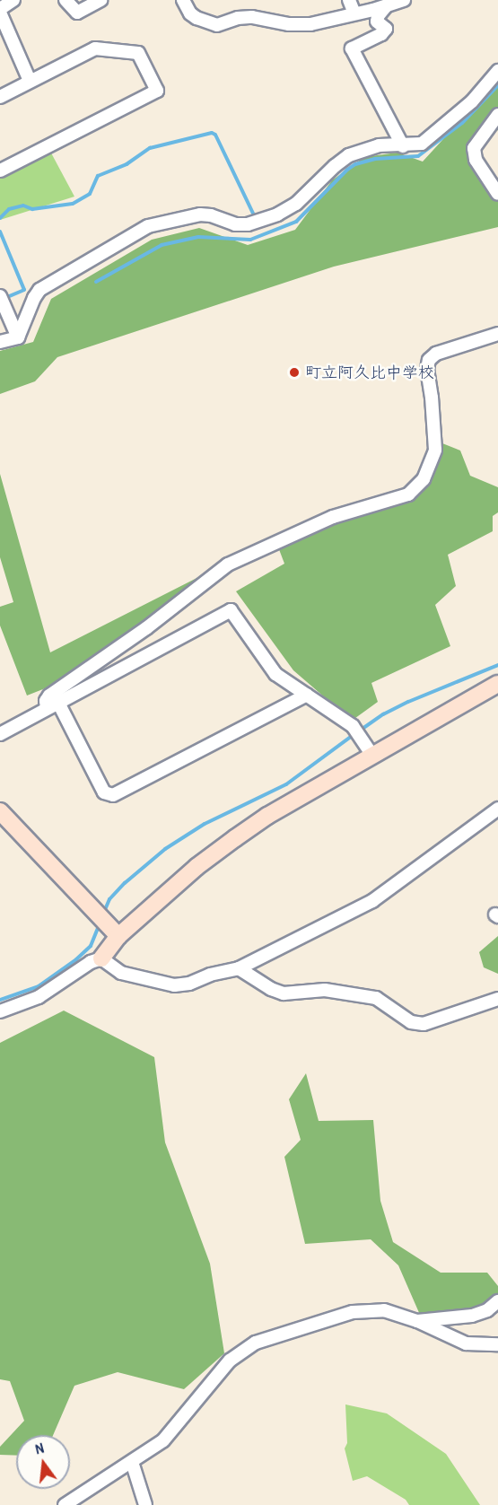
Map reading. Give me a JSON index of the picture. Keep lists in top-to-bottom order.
{
  "places": ["町立阿久比中学校"],
  "north": "top"
}
